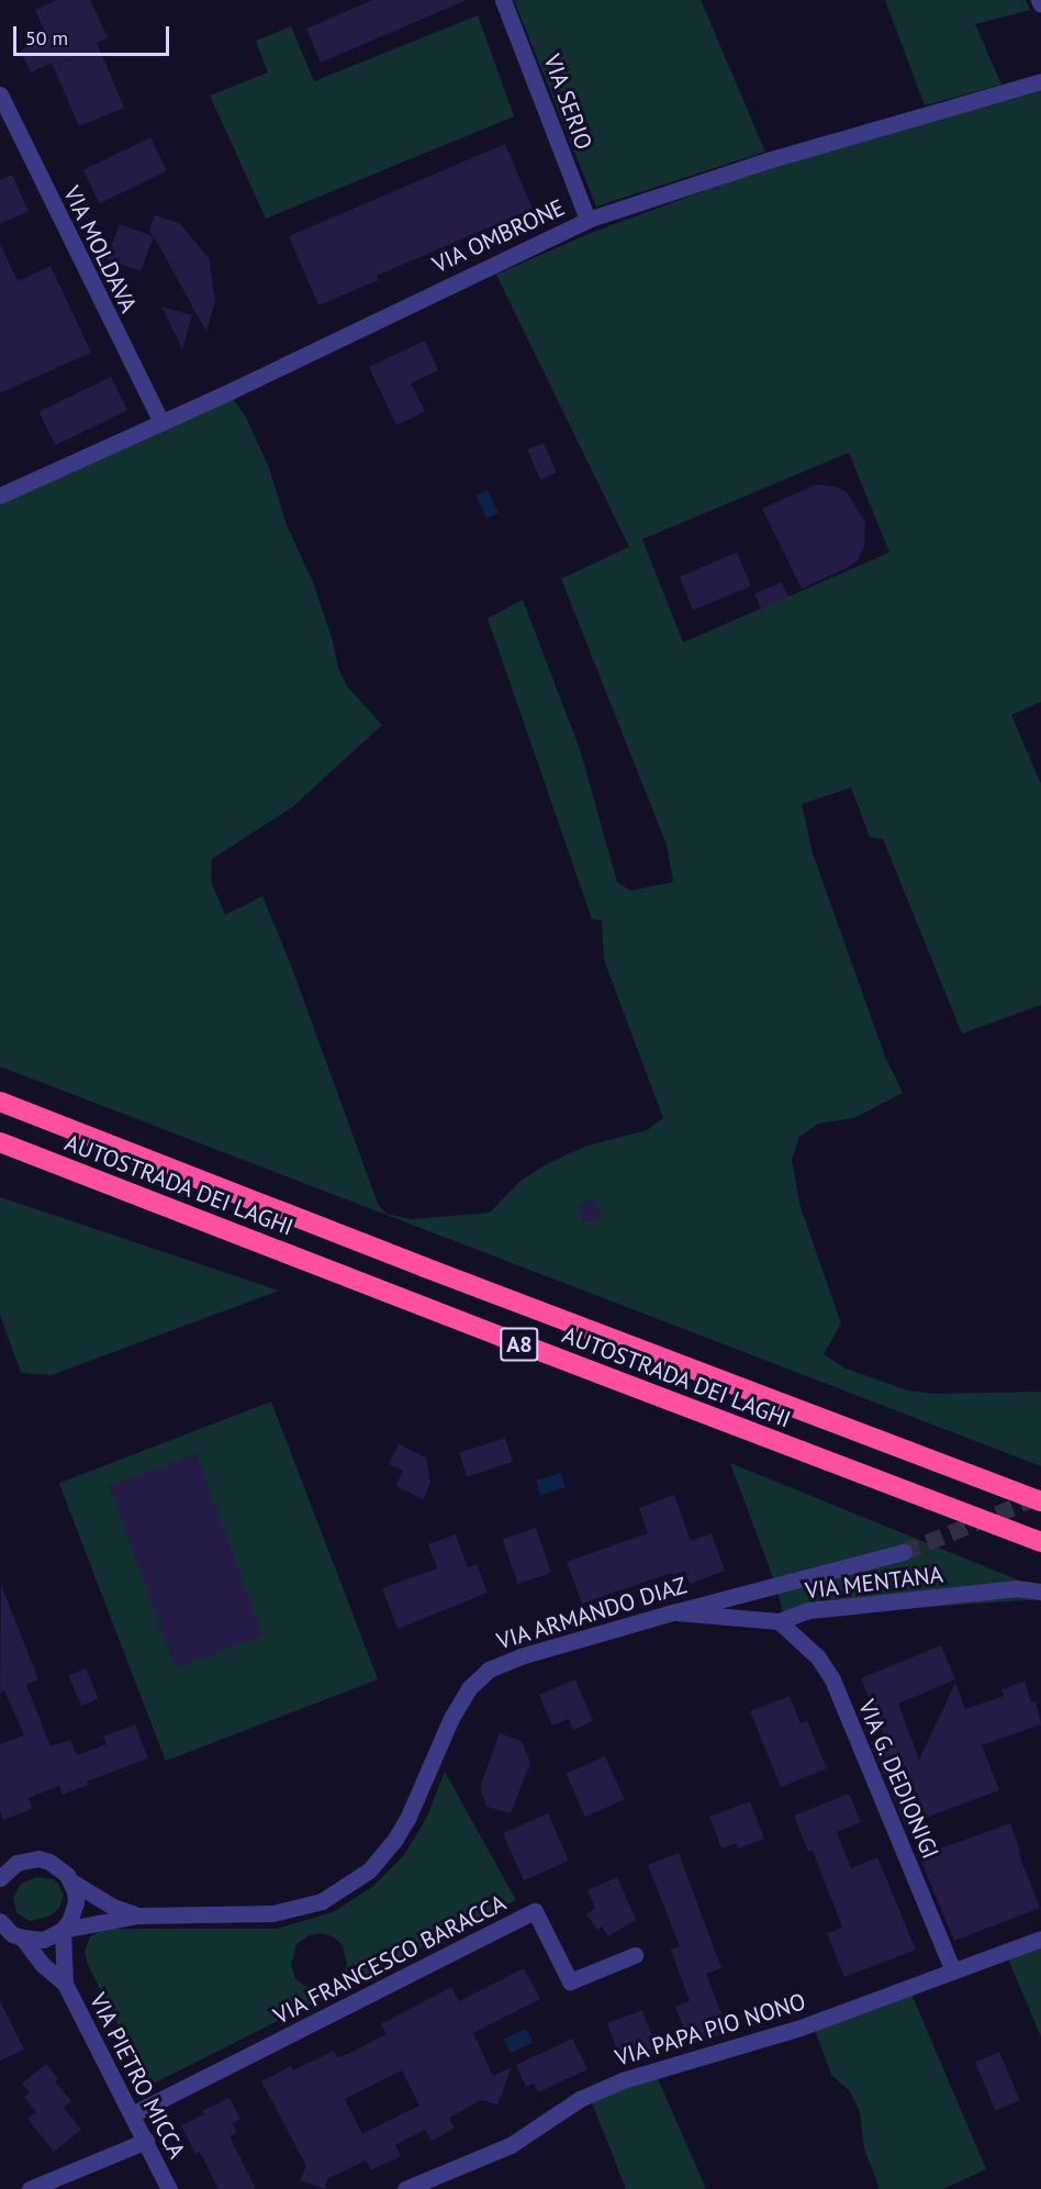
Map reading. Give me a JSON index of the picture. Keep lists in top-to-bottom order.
{
  "streets": {
    "highway": ["AUTOSTRADA DEI LAGHI", "A8"],
    "street": [
      "VIA SERIO",
      "VIA OMBRONE",
      "VIA MOLDAVA",
      "VIA MENTANA",
      "VIA ARMANDO DIAZ",
      "VIA G. DEDIONIGI",
      "VIA FRANCESCO BARACCA",
      "VIA PAPA PIO NONO",
      "VIA PIETRO MICCA"
    ]
  },
  "crossings": [
    ["VIA SERIO", "VIA OMBRONE"],
    ["VIA OMBRONE", "VIA MOLDAVA"],
    ["VIA MENTANA", "VIA ARMANDO DIAZ"],
    ["VIA MENTANA", "VIA G. DEDIONIGI"],
    ["VIA ARMANDO DIAZ", "VIA PIETRO MICCA"],
    ["VIA G. DEDIONIGI", "VIA PAPA PIO NONO"],
    ["VIA FRANCESCO BARACCA", "VIA PIETRO MICCA"]
  ],
  "scale_bar": "50 m"
}
